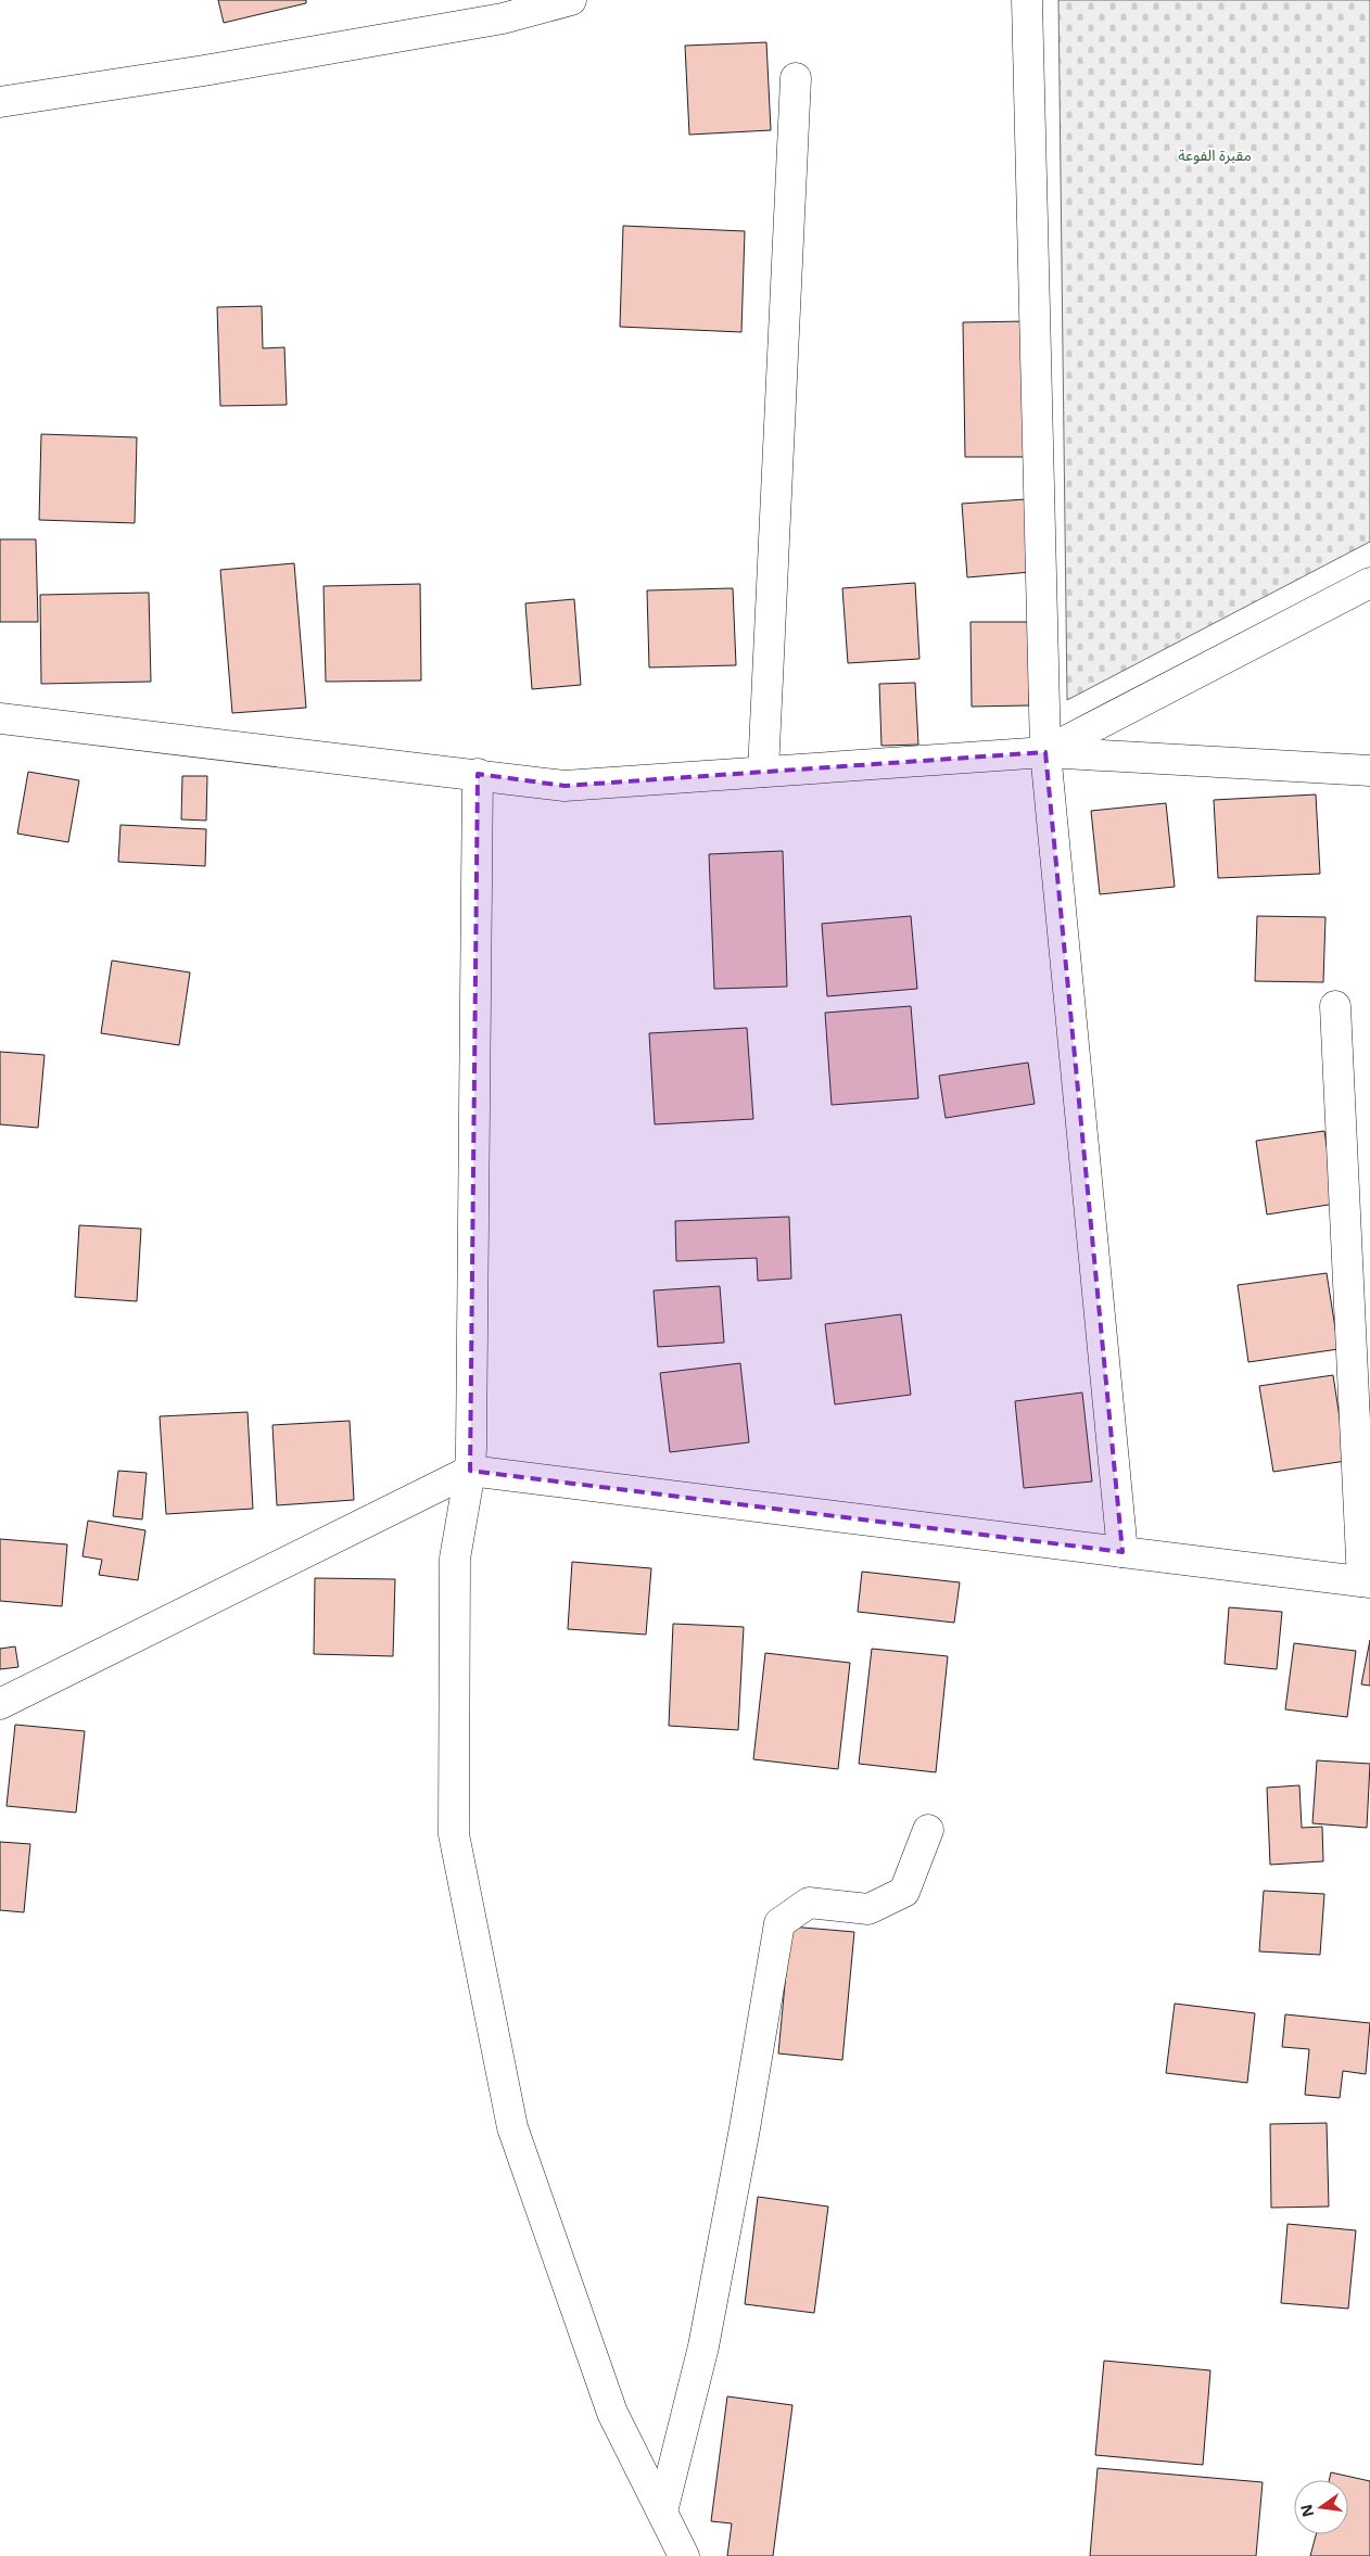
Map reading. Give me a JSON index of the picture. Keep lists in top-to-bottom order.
{
  "parks": ["مقبرة الفوعة"],
  "north": "left"
}
